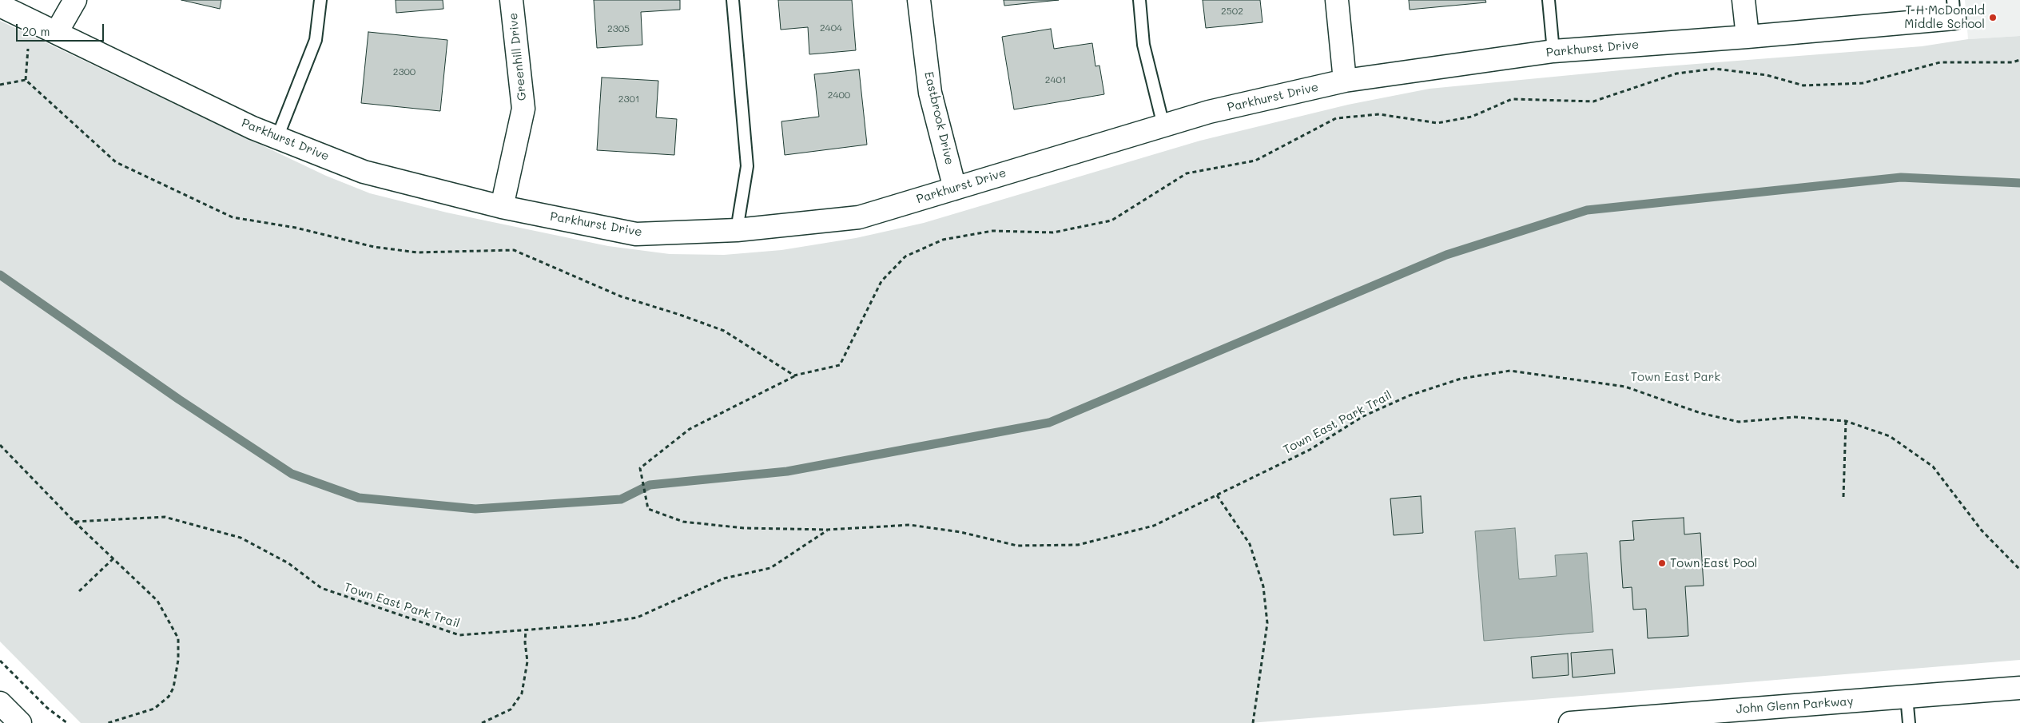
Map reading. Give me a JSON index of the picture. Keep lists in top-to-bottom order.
{
  "streets": {
    "street": [
      "Parkhurst Drive",
      "Greenhill Drive",
      "Eastbrook Drive",
      "John Glenn Parkway"
    ],
    "path": ["Town East Park Trail"]
  },
  "crossings": [
    ["Parkhurst Drive", "Greenhill Drive"],
    ["Parkhurst Drive", "Eastbrook Drive"]
  ],
  "parks": ["Town East Park"],
  "places": ["T H McDonald Middle School", "Town East Pool"],
  "house_numbers": [
    "2502",
    "2404",
    "2305",
    "2300",
    "2401",
    "2400",
    "2301"
  ],
  "scale_bar": "20 m"
}
